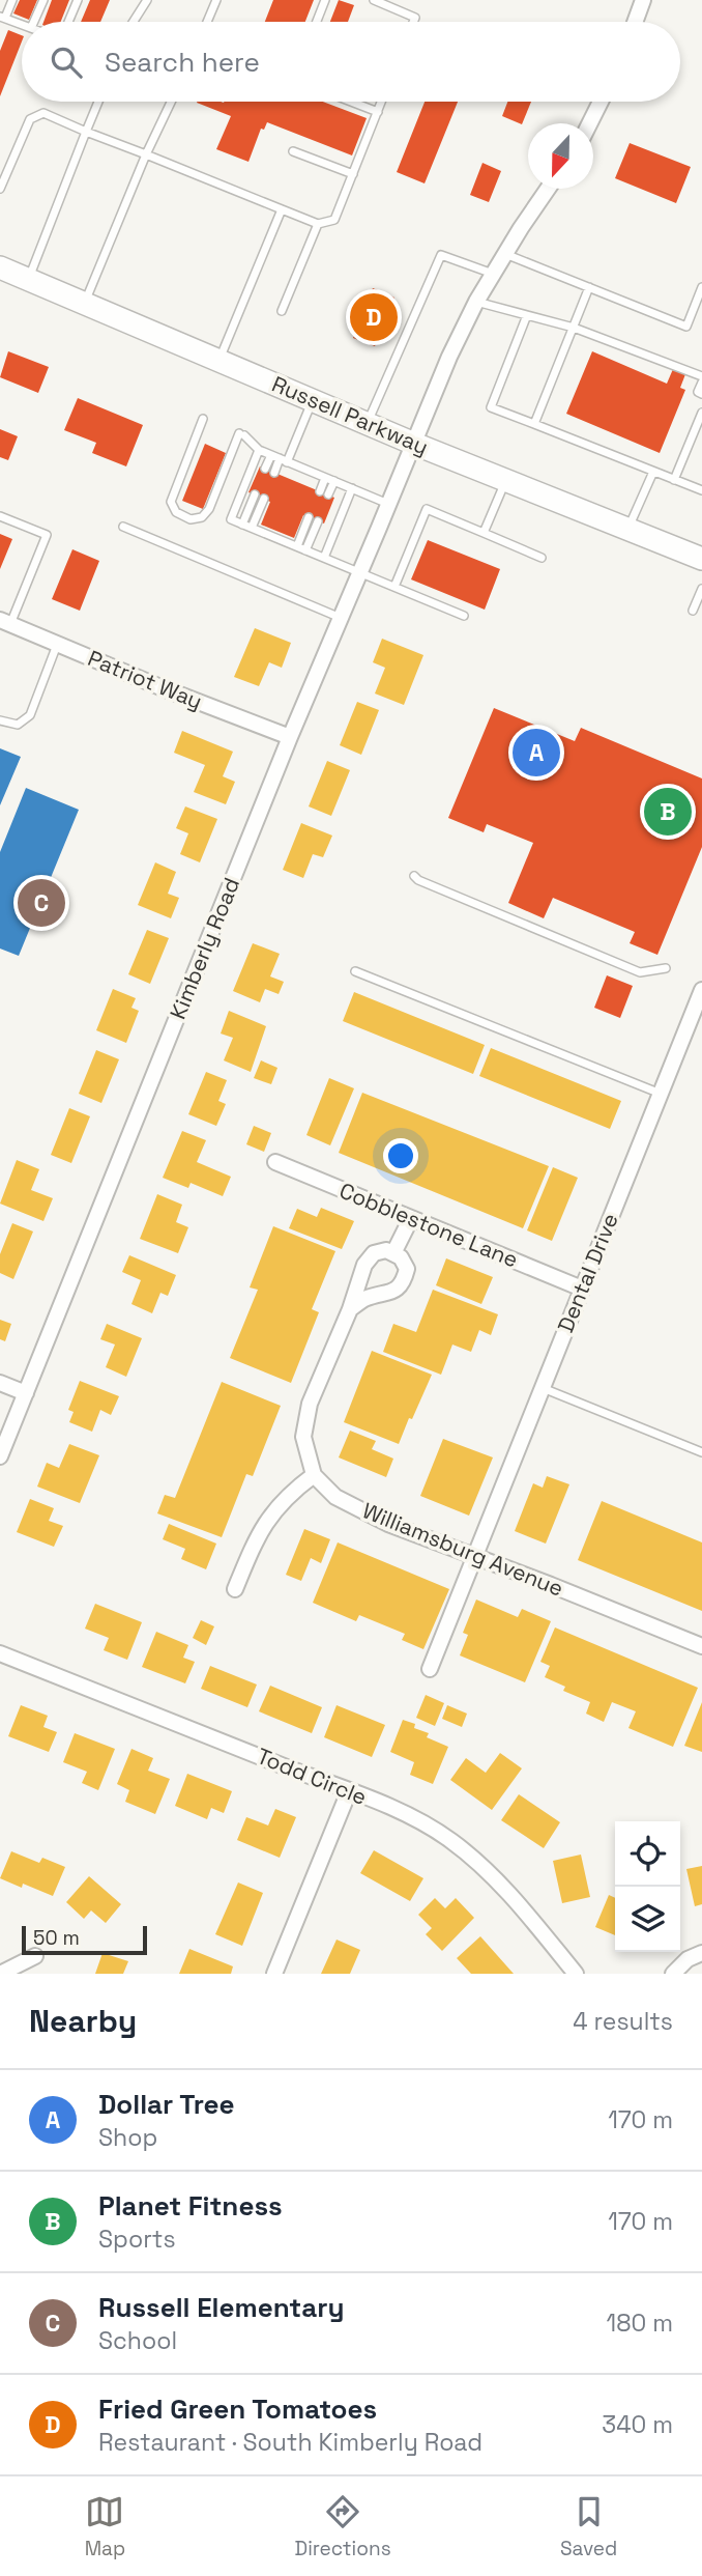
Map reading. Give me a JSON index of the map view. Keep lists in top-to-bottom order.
{
  "streets": {
    "main road": ["Russell Parkway"],
    "street": [
      "Patriot Way",
      "Kimberly Road",
      "Cobblestone Lane",
      "Dental Drive",
      "Williamsburg Avenue",
      "Todd Circle"
    ]
  },
  "crossings": [
    ["Russell Parkway", "Kimberly Road"],
    ["Patriot Way", "Kimberly Road"],
    ["Cobblestone Lane", "Dental Drive"],
    ["Dental Drive", "Williamsburg Avenue"]
  ],
  "scale_bar": "50 m",
  "north": "bottom",
  "page": {
    "search": "Search here",
    "pins": [
      "D",
      "A",
      "B",
      "C"
    ],
    "scale": "50 m",
    "heading": ["Nearby", "4 results"],
    "list": [
      {
        "mark": "A",
        "name": "Dollar Tree",
        "note": "Shop",
        "value": "170 m"
      },
      {
        "mark": "B",
        "name": "Planet Fitness",
        "note": "Sports",
        "value": "170 m"
      },
      {
        "mark": "C",
        "name": "Russell Elementary",
        "note": "School",
        "value": "180 m"
      },
      {
        "mark": "D",
        "name": "Fried Green Tomatoes",
        "note": "Restaurant · South Kimberly Road",
        "value": "340 m"
      }
    ],
    "nav": ["Map", "Directions", "Saved"]
  }
}
